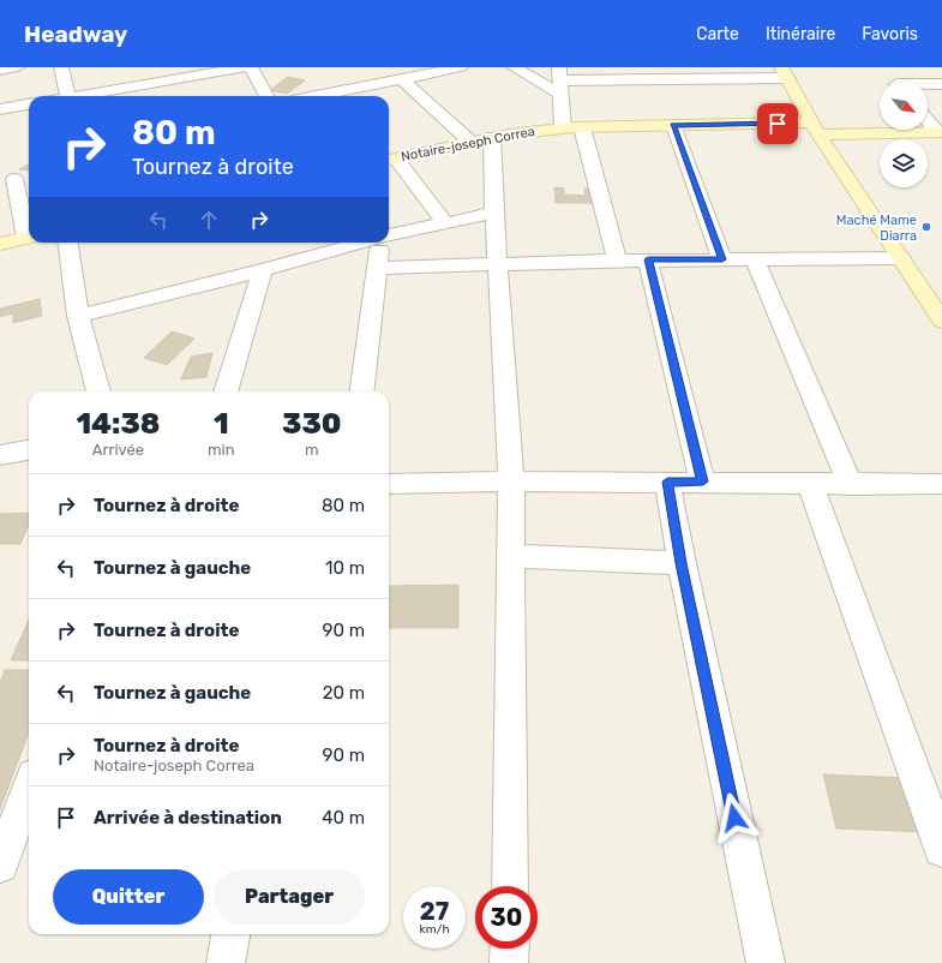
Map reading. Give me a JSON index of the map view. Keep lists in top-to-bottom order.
{
  "streets": {
    "street": ["Notaire-joseph Correa"]
  },
  "places": ["Maché Mame Diarra"],
  "north": "bottom right",
  "page": {
    "header": "Headway",
    "nav": ["Carte", "Itinéraire", "Favoris"],
    "turn": ["80 m", "Tournez à droite"],
    "eta": [
      "14:38",
      "Arrivée",
      "1",
      "min",
      "330",
      "m"
    ],
    "list": [
      {
        "name": "Tournez à droite",
        "value": "80 m"
      },
      {
        "name": "Tournez à gauche",
        "value": "10 m"
      },
      {
        "name": "Tournez à droite",
        "value": "90 m"
      },
      {
        "name": "Tournez à gauche",
        "value": "20 m"
      },
      {
        "name": "Tournez à droite",
        "note": "Notaire-joseph Correa",
        "value": "90 m"
      },
      {
        "name": "Arrivée à destination",
        "value": "40 m"
      }
    ],
    "buttons": ["Quitter", "Partager"],
    "speed": "27 km/h",
    "limit": "30"
  }
}
